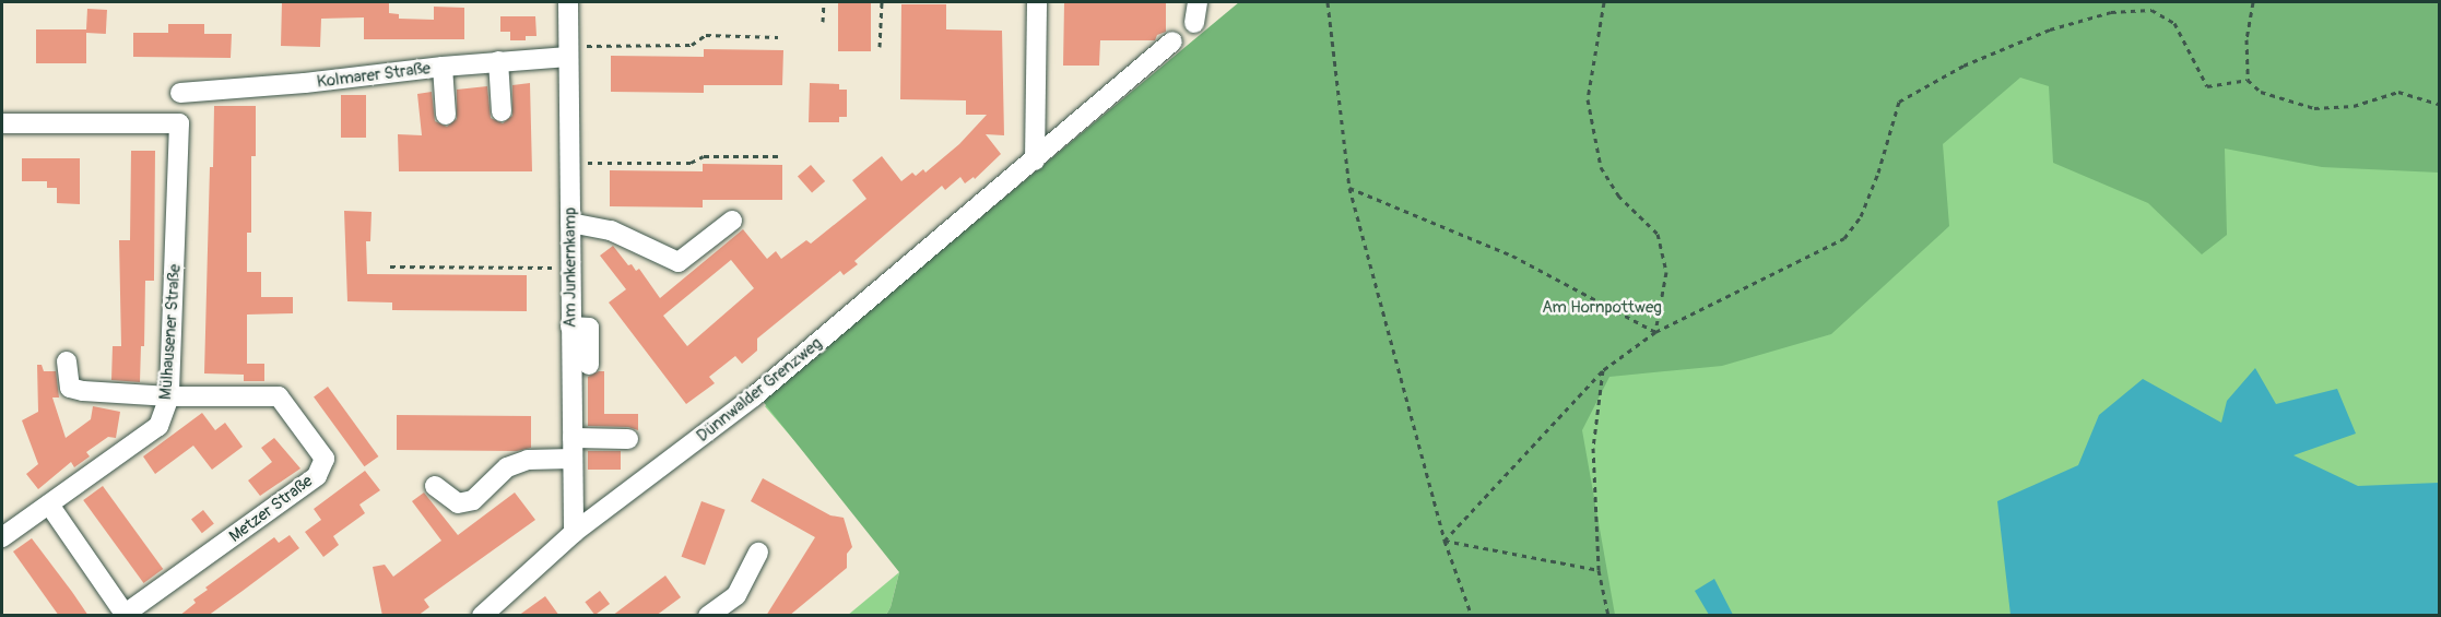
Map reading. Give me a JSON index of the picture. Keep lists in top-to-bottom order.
{
  "streets": {
    "street": [
      "Kolmarer Straße",
      "Am Junkernkamp",
      "Mülhausener Straße",
      "Dünnwalder Grenzweg",
      "Metzer Straße"
    ]
  },
  "crossings": [
    ["Kolmarer Straße", "Am Junkernkamp"],
    ["Am Junkernkamp", "Dünnwalder Grenzweg"],
    ["Mülhausener Straße", "Metzer Straße"]
  ],
  "parks": ["Am Hornpottweg"]
}
